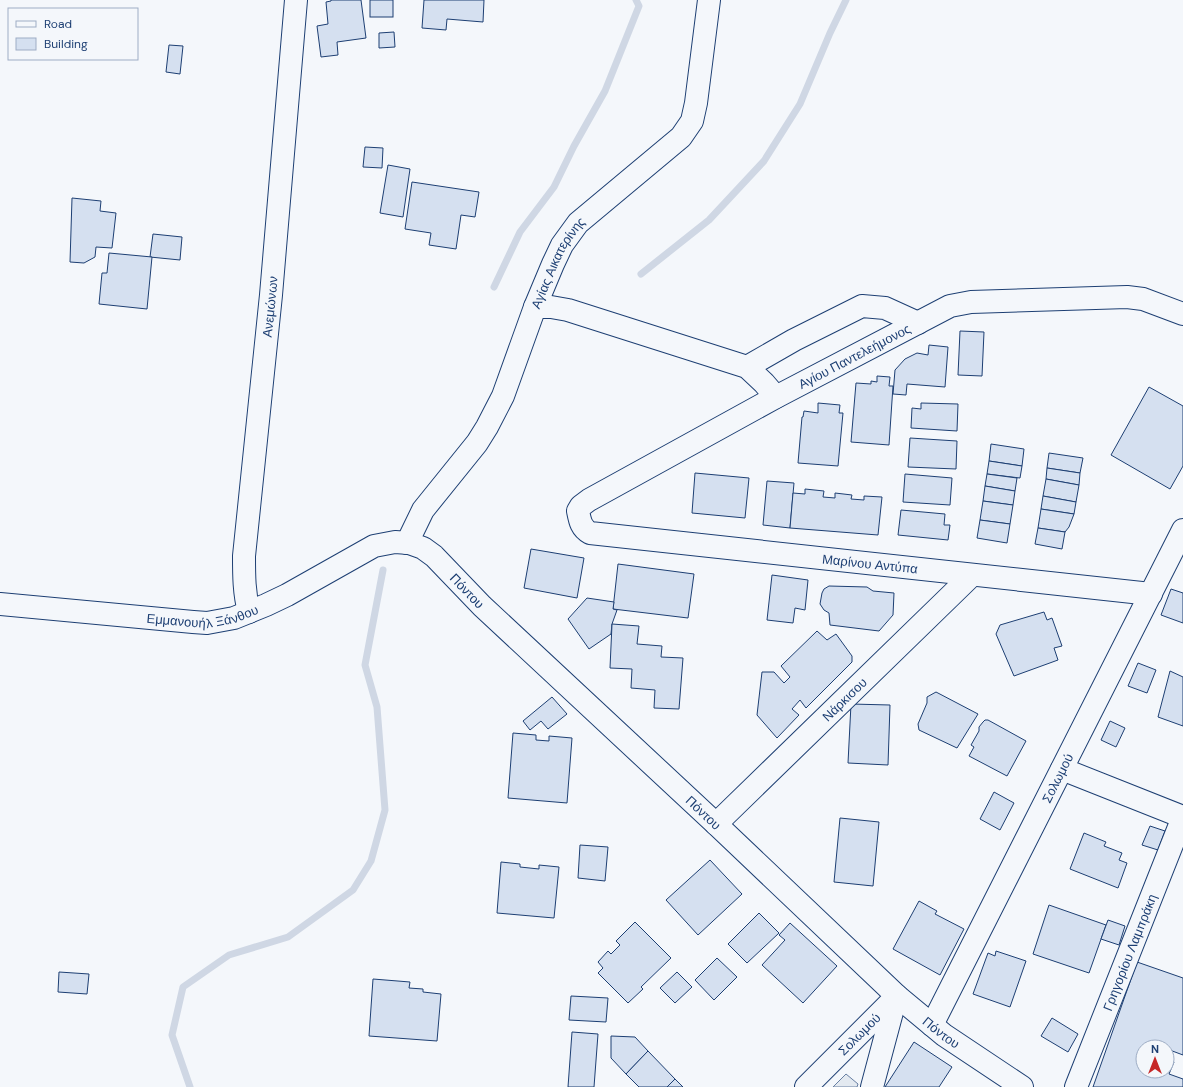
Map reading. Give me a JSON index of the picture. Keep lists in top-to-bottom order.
{
  "streets": {
    "street": [
      "Αγίας Αικατερίνης",
      "Ανεμώνων",
      "Αγίου Παντελεήμονος",
      "Μαρίνου Αντύπα",
      "Πόντου",
      "Εμμανουήλ Ξάνθου",
      "Νάρκισου",
      "Σολωμού",
      "Γρηγορίου Λαμπράκη"
    ]
  },
  "crossings": [
    ["Αγίας Αικατερίνης", "Πόντου"],
    ["Αγίας Αικατερίνης", "Εμμανουήλ Ξάνθου"],
    ["Ανεμώνων", "Εμμανουήλ Ξάνθου"],
    ["Αγίου Παντελεήμονος", "Μαρίνου Αντύπα"],
    ["Μαρίνου Αντύπα", "Νάρκισου"],
    ["Μαρίνου Αντύπα", "Σολωμού"],
    ["Πόντου", "Εμμανουήλ Ξάνθου"],
    ["Πόντου", "Νάρκισου"],
    ["Πόντου", "Σολωμού"]
  ],
  "legend": ["Road", "Building"],
  "north": "top"
}
